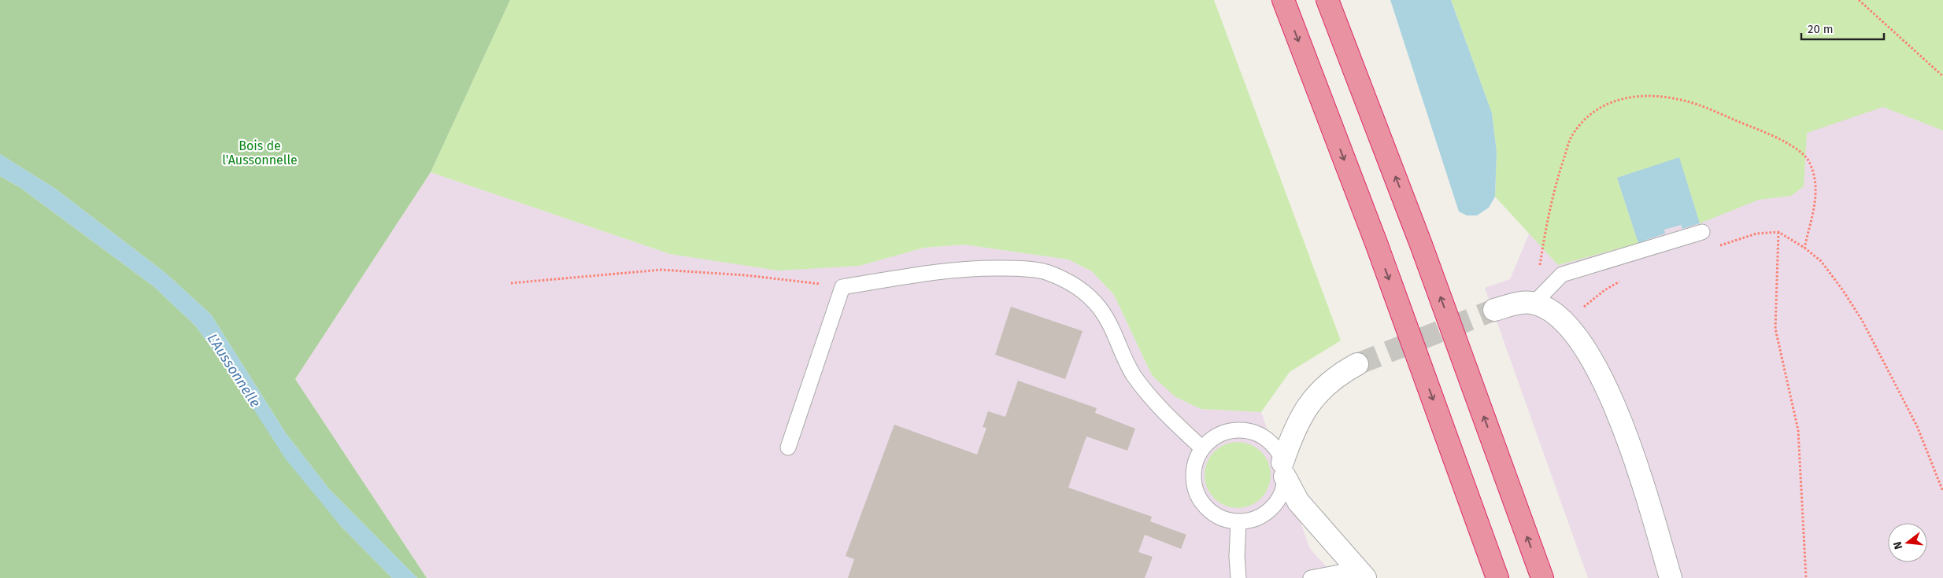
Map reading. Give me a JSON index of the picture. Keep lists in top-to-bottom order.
{
  "water": ["L'Aussonnelle"],
  "parks": ["Bois de l'Aussonnelle"],
  "scale_bar": "20 m",
  "north": "left"
}
